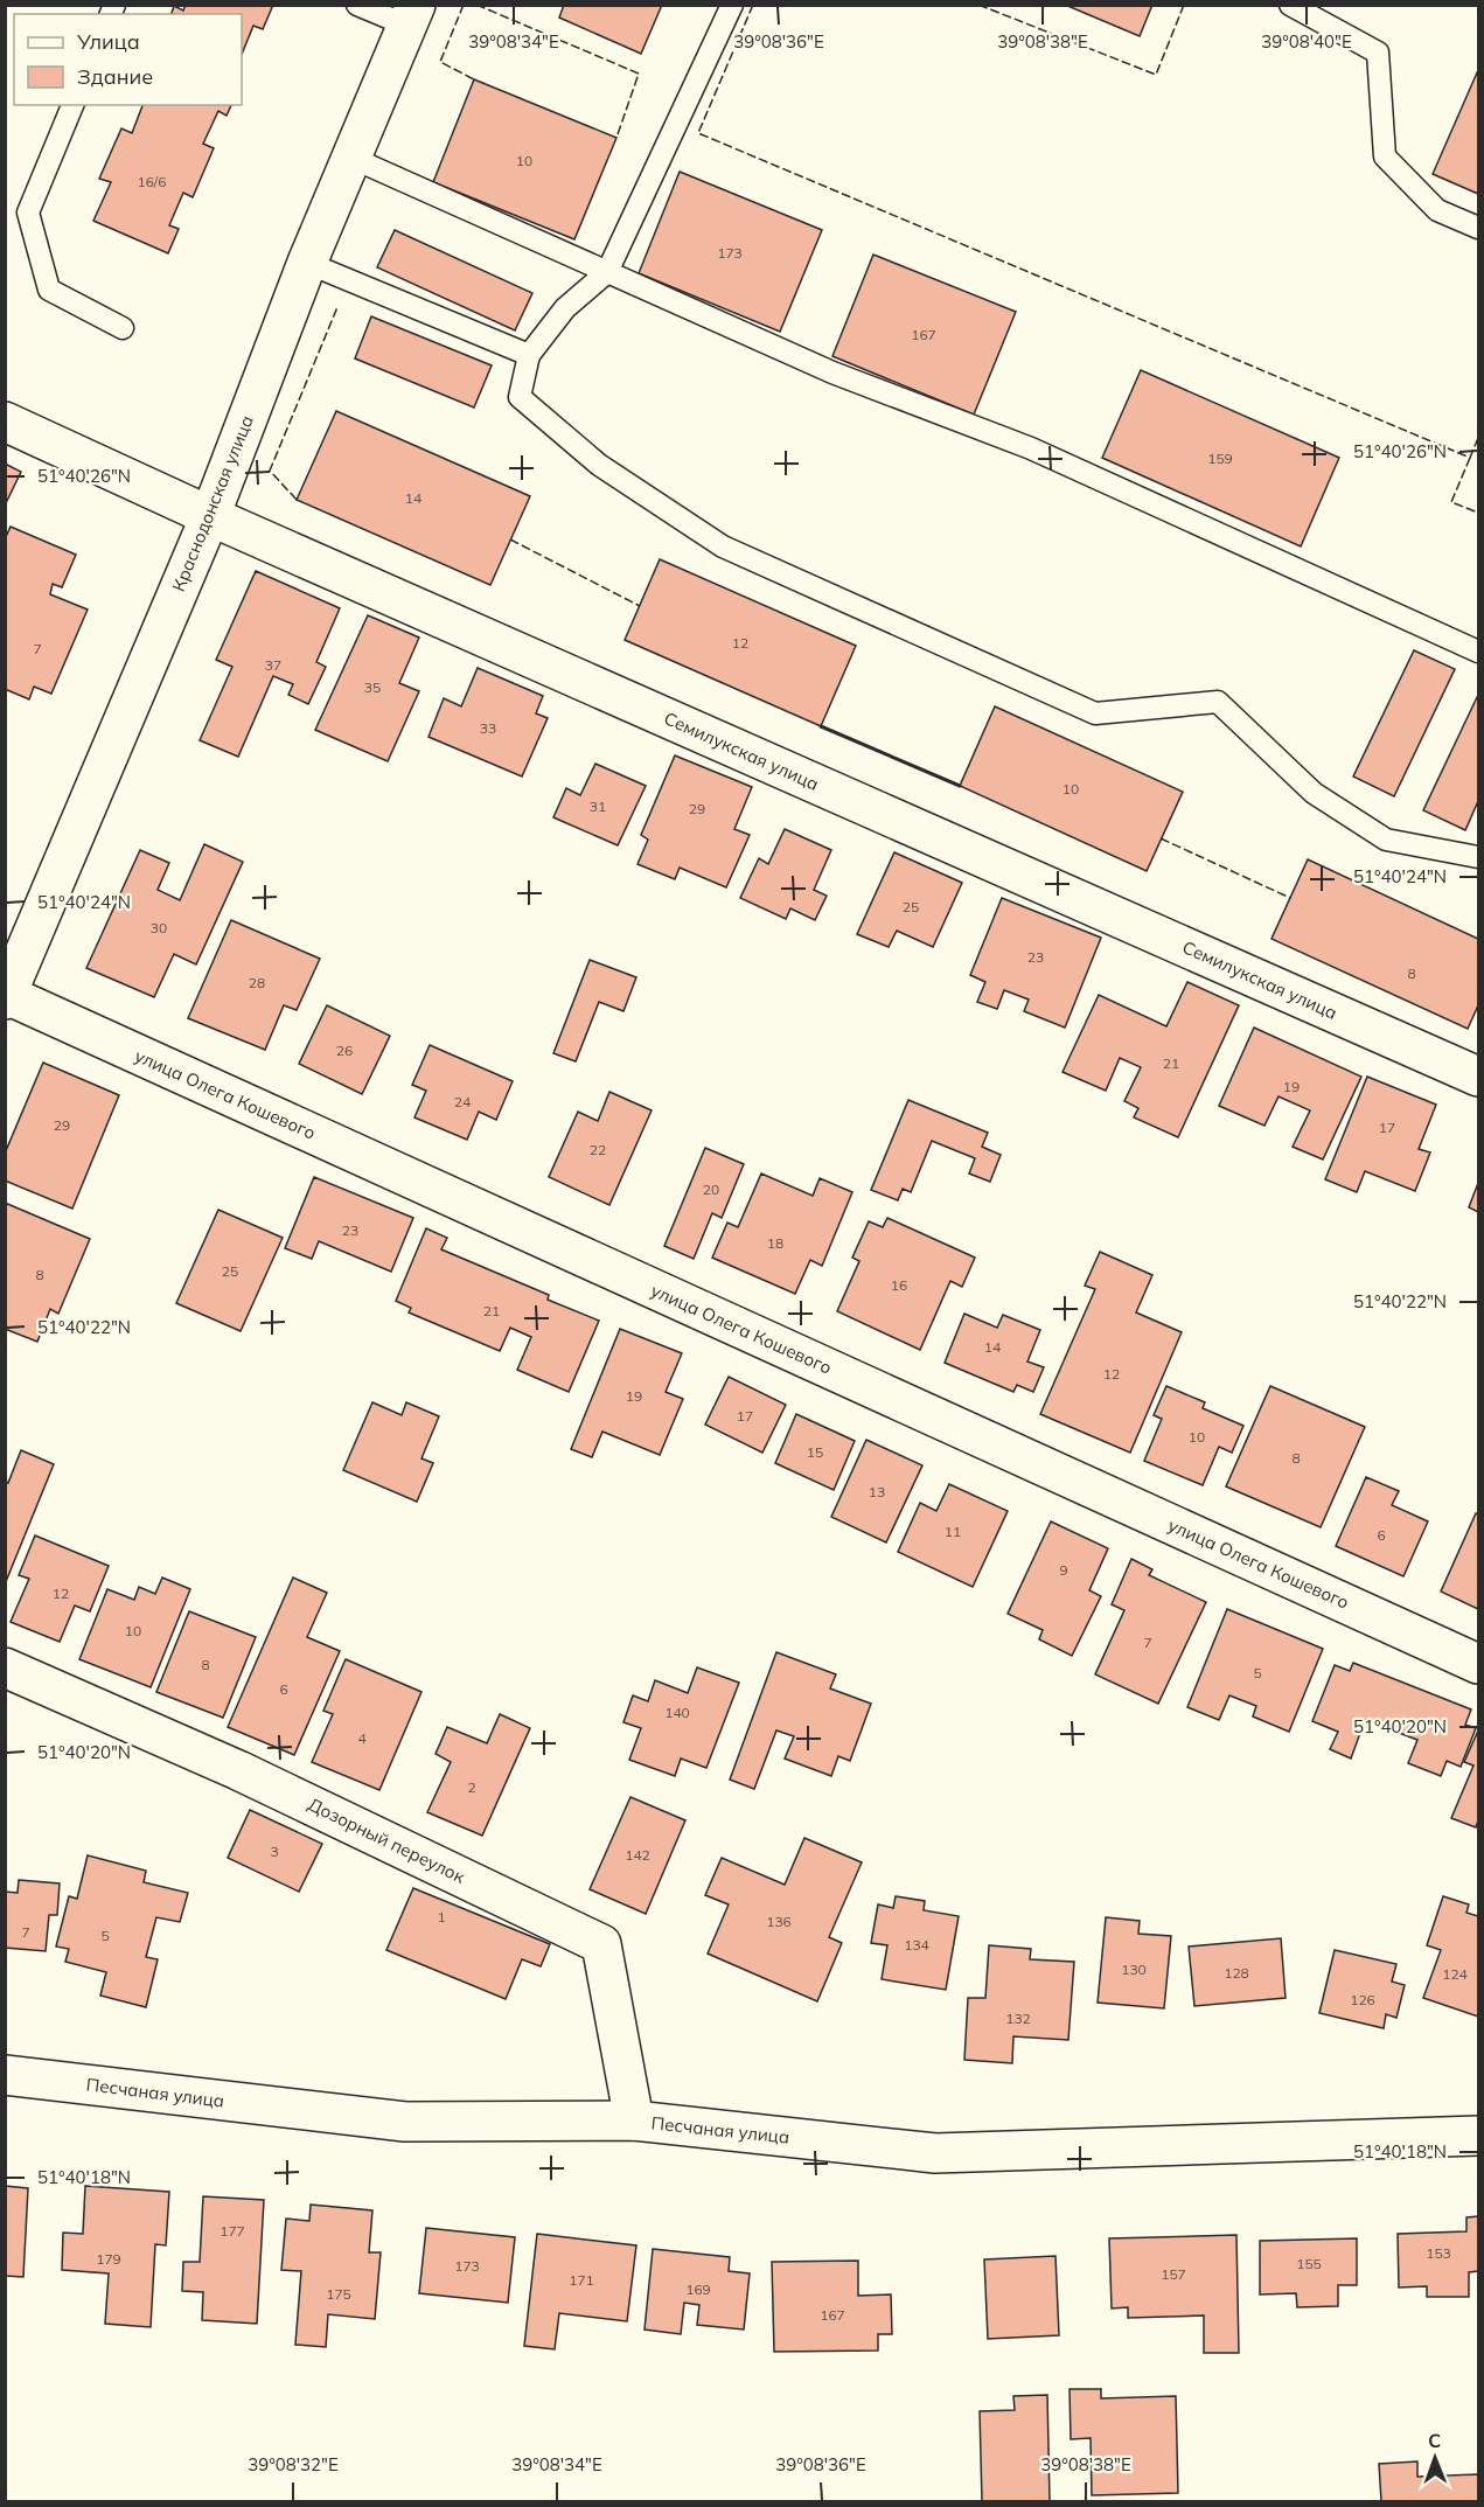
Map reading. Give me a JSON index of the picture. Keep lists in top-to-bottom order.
{
  "streets": {
    "street": [
      "Краснодонская улица",
      "Семилукская улица",
      "улица Олега Кошевого",
      "Дозорный переулок",
      "Песчаная улица"
    ]
  },
  "crossings": [
    ["Краснодонская улица", "Семилукская улица"],
    ["Краснодонская улица", "улица Олега Кошевого"],
    ["Дозорный переулок", "Песчаная улица"]
  ],
  "house_numbers": [
    "10",
    "16/6",
    "173",
    "167",
    "159",
    "14",
    "12",
    "7",
    "37",
    "35",
    "33",
    "10",
    "31",
    "29",
    "25",
    "30",
    "23",
    "8",
    "28",
    "26",
    "21",
    "19",
    "24",
    "29",
    "17",
    "22",
    "20",
    "23",
    "18",
    "25",
    "8",
    "16",
    "21",
    "14",
    "12",
    "19",
    "17",
    "10",
    "15",
    "8",
    "13",
    "11",
    "6",
    "9",
    "12",
    "10",
    "7",
    "8",
    "5",
    "6",
    "140",
    "4",
    "2",
    "3",
    "142",
    "1",
    "136",
    "7",
    "5",
    "134",
    "130",
    "128",
    "124",
    "126",
    "132",
    "177",
    "153",
    "179",
    "155",
    "173",
    "157",
    "171",
    "169",
    "175",
    "167"
  ],
  "legend": ["Улица", "Здание"],
  "north": "top",
  "coordinates": [
    "39°08'34\"E",
    "39°08'36\"E",
    "39°08'38\"E",
    "39°08'40\"E",
    "51°40'26\"N",
    "51°40'24\"N",
    "51°40'22\"N",
    "51°40'20\"N",
    "51°40'18\"N",
    "39°08'32\"E"
  ]
}
